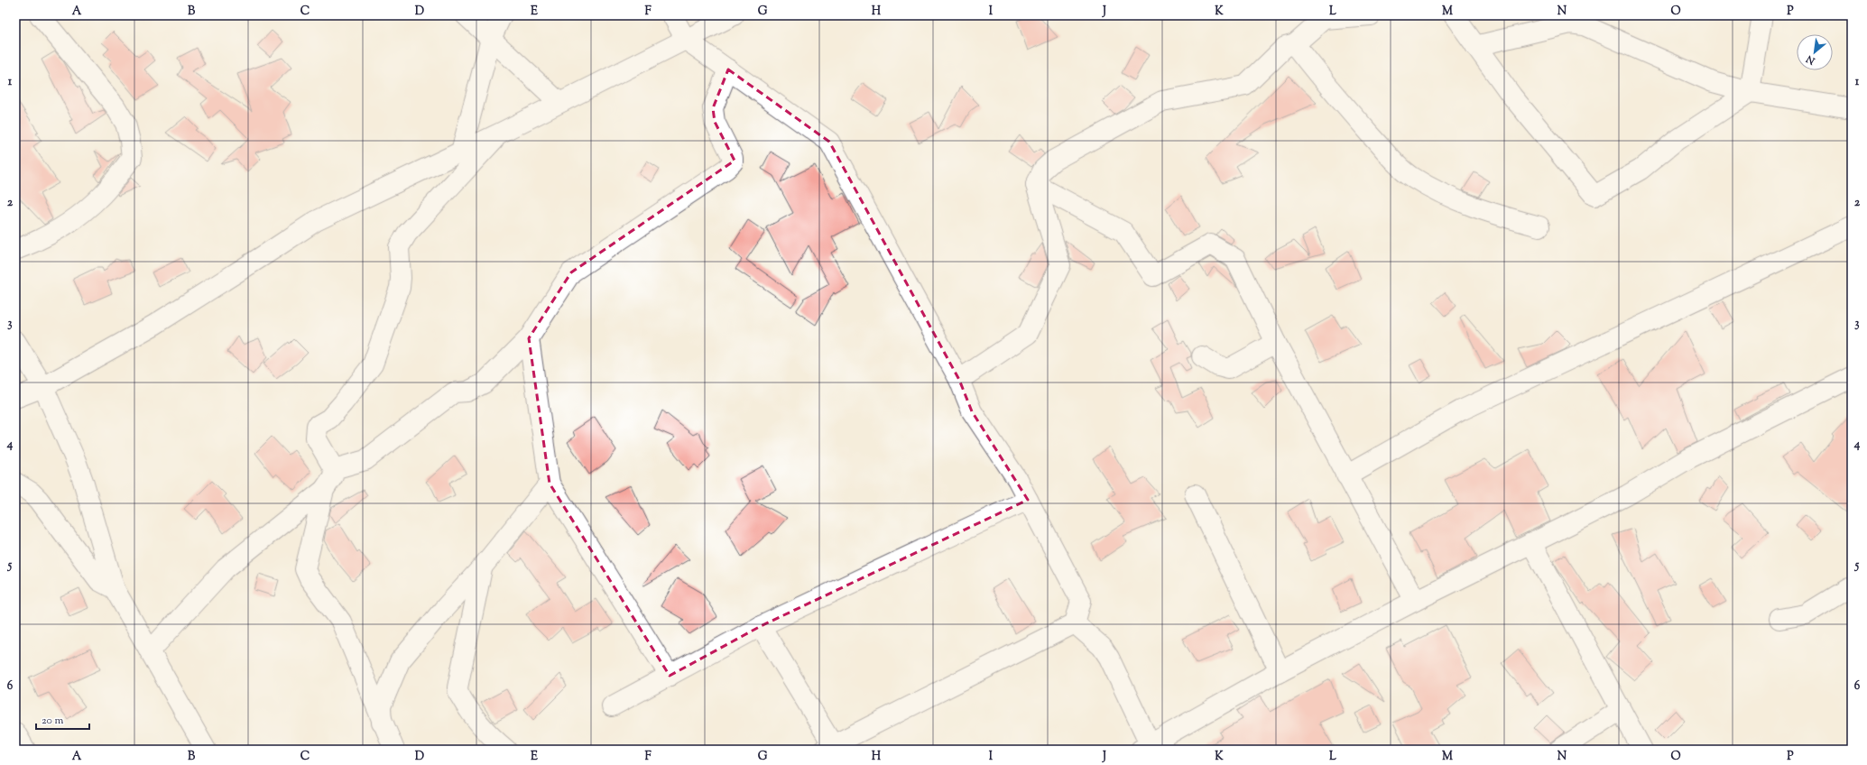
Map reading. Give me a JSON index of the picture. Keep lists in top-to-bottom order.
{
  "scale_bar": "20 m",
  "north": "bottom left",
  "grid": {
    "columns": [
      "A",
      "B",
      "C",
      "D",
      "E",
      "F",
      "G",
      "H",
      "I",
      "J",
      "K",
      "L",
      "M",
      "N",
      "O",
      "P"
    ],
    "rows": [
      "1",
      "2",
      "3",
      "4",
      "5",
      "6"
    ]
  }
}
